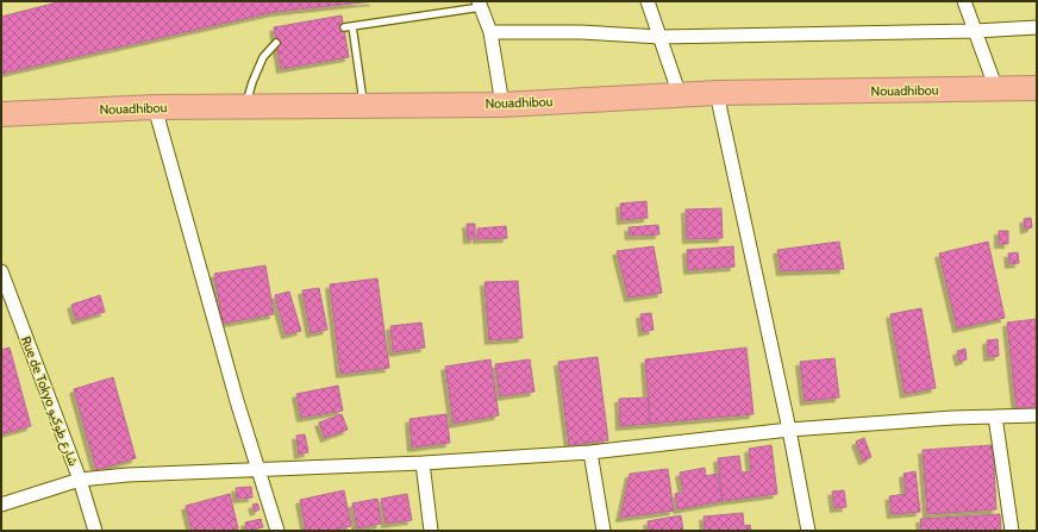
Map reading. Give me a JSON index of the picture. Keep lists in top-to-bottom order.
{
  "streets": {
    "highway": ["Nouadhibou"],
    "street": ["Rue de Tokyo شارع طوكيو"]
  }
}
